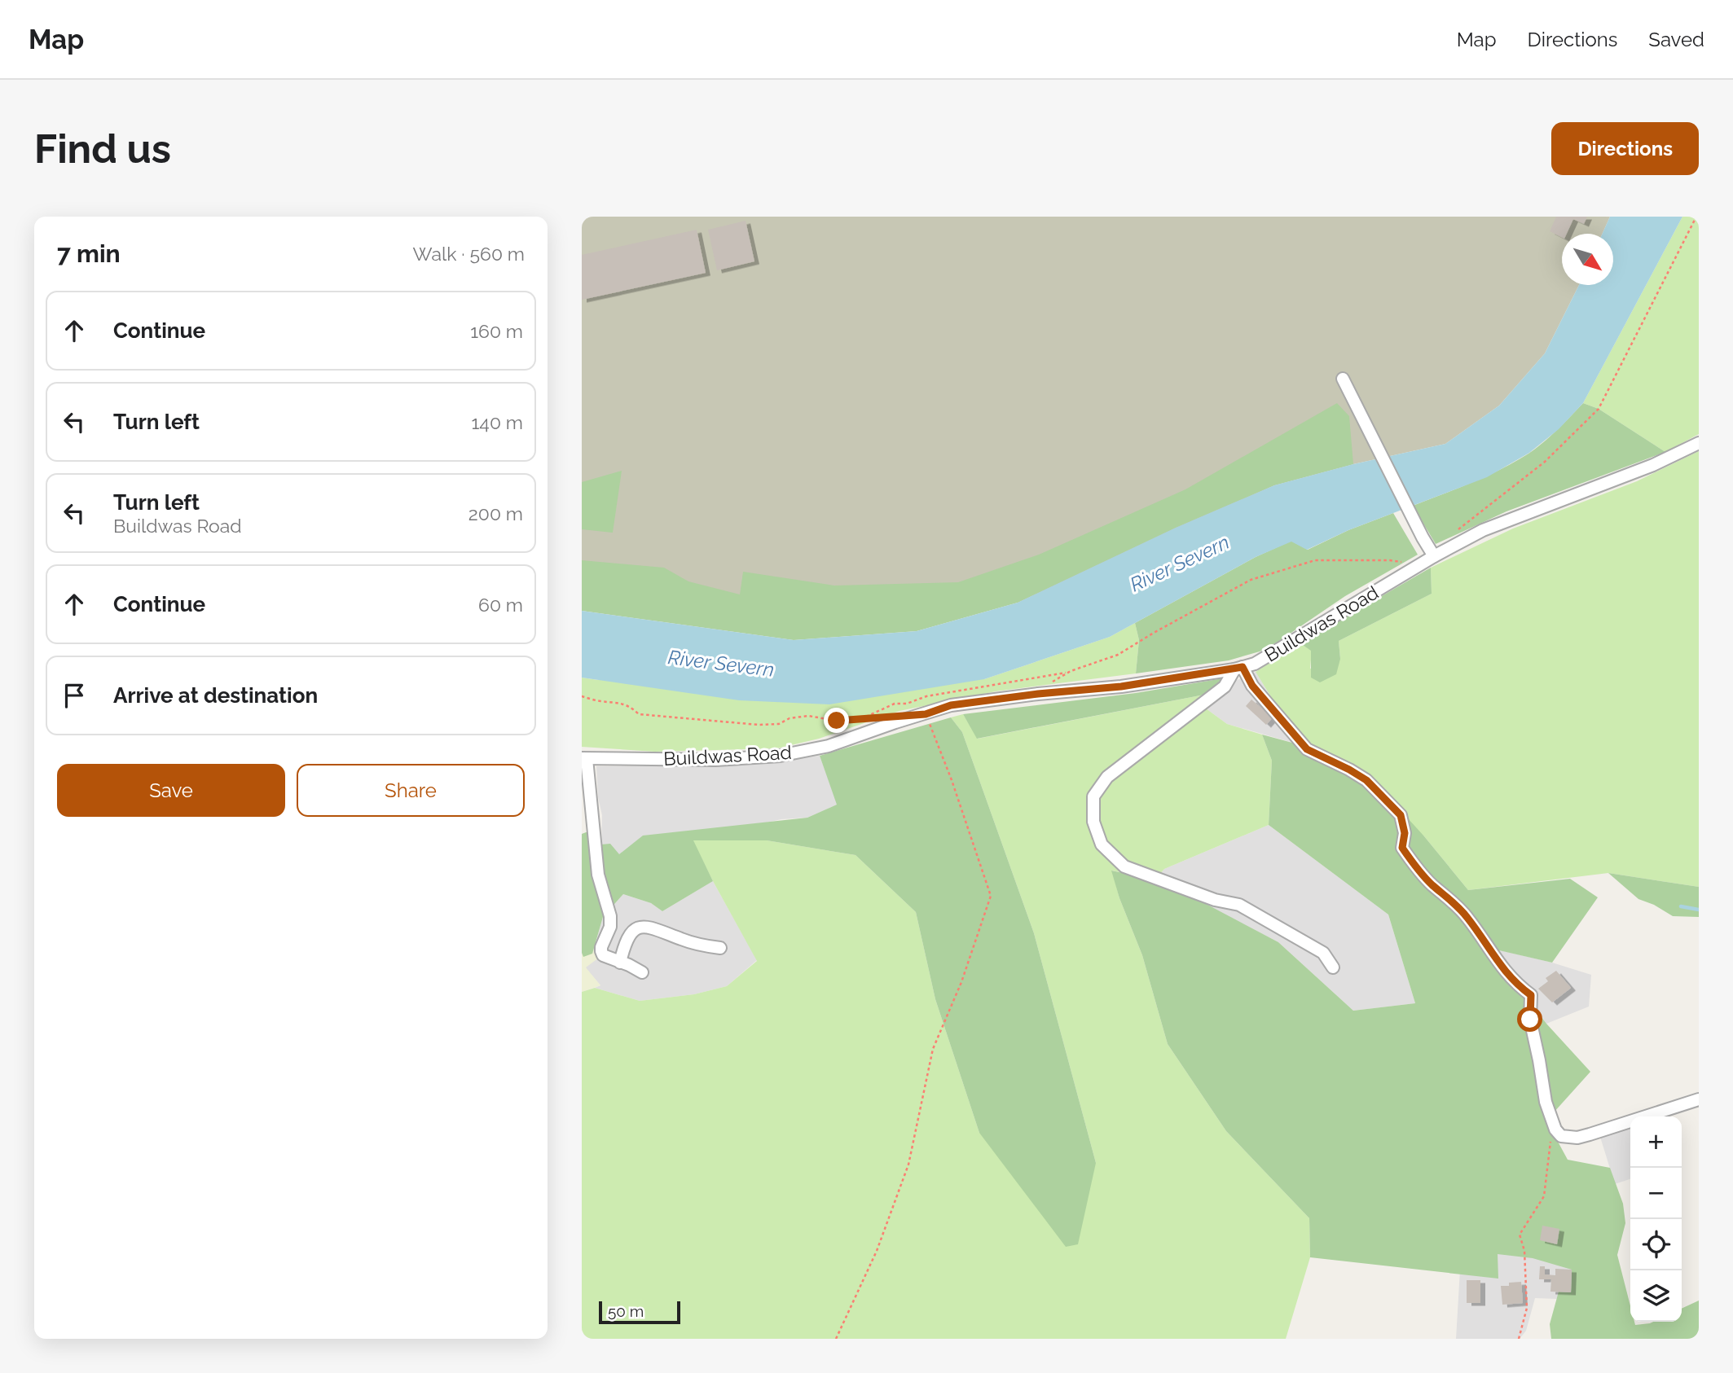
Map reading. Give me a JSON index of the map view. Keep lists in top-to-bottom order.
{
  "streets": {
    "street": ["Buildwas Road"]
  },
  "water": ["River Severn"],
  "scale_bar": "50 m",
  "north": "bottom right",
  "page": {
    "header": "Map",
    "nav": ["Map", "Directions", "Saved"],
    "buttons": [
      "Directions",
      ["Save", "Share"]
    ],
    "title": "Find us",
    "heading": ["7 min", "Walk · 560 m"],
    "list": [
      ["Continue", "160 m"],
      ["Turn left", "140 m"],
      ["Turn left", "Buildwas Road", "200 m"],
      ["Continue", "60 m"],
      "Arrive at destination"
    ],
    "map_buttons": ["+", "−"],
    "scale": "50 m"
  }
}
